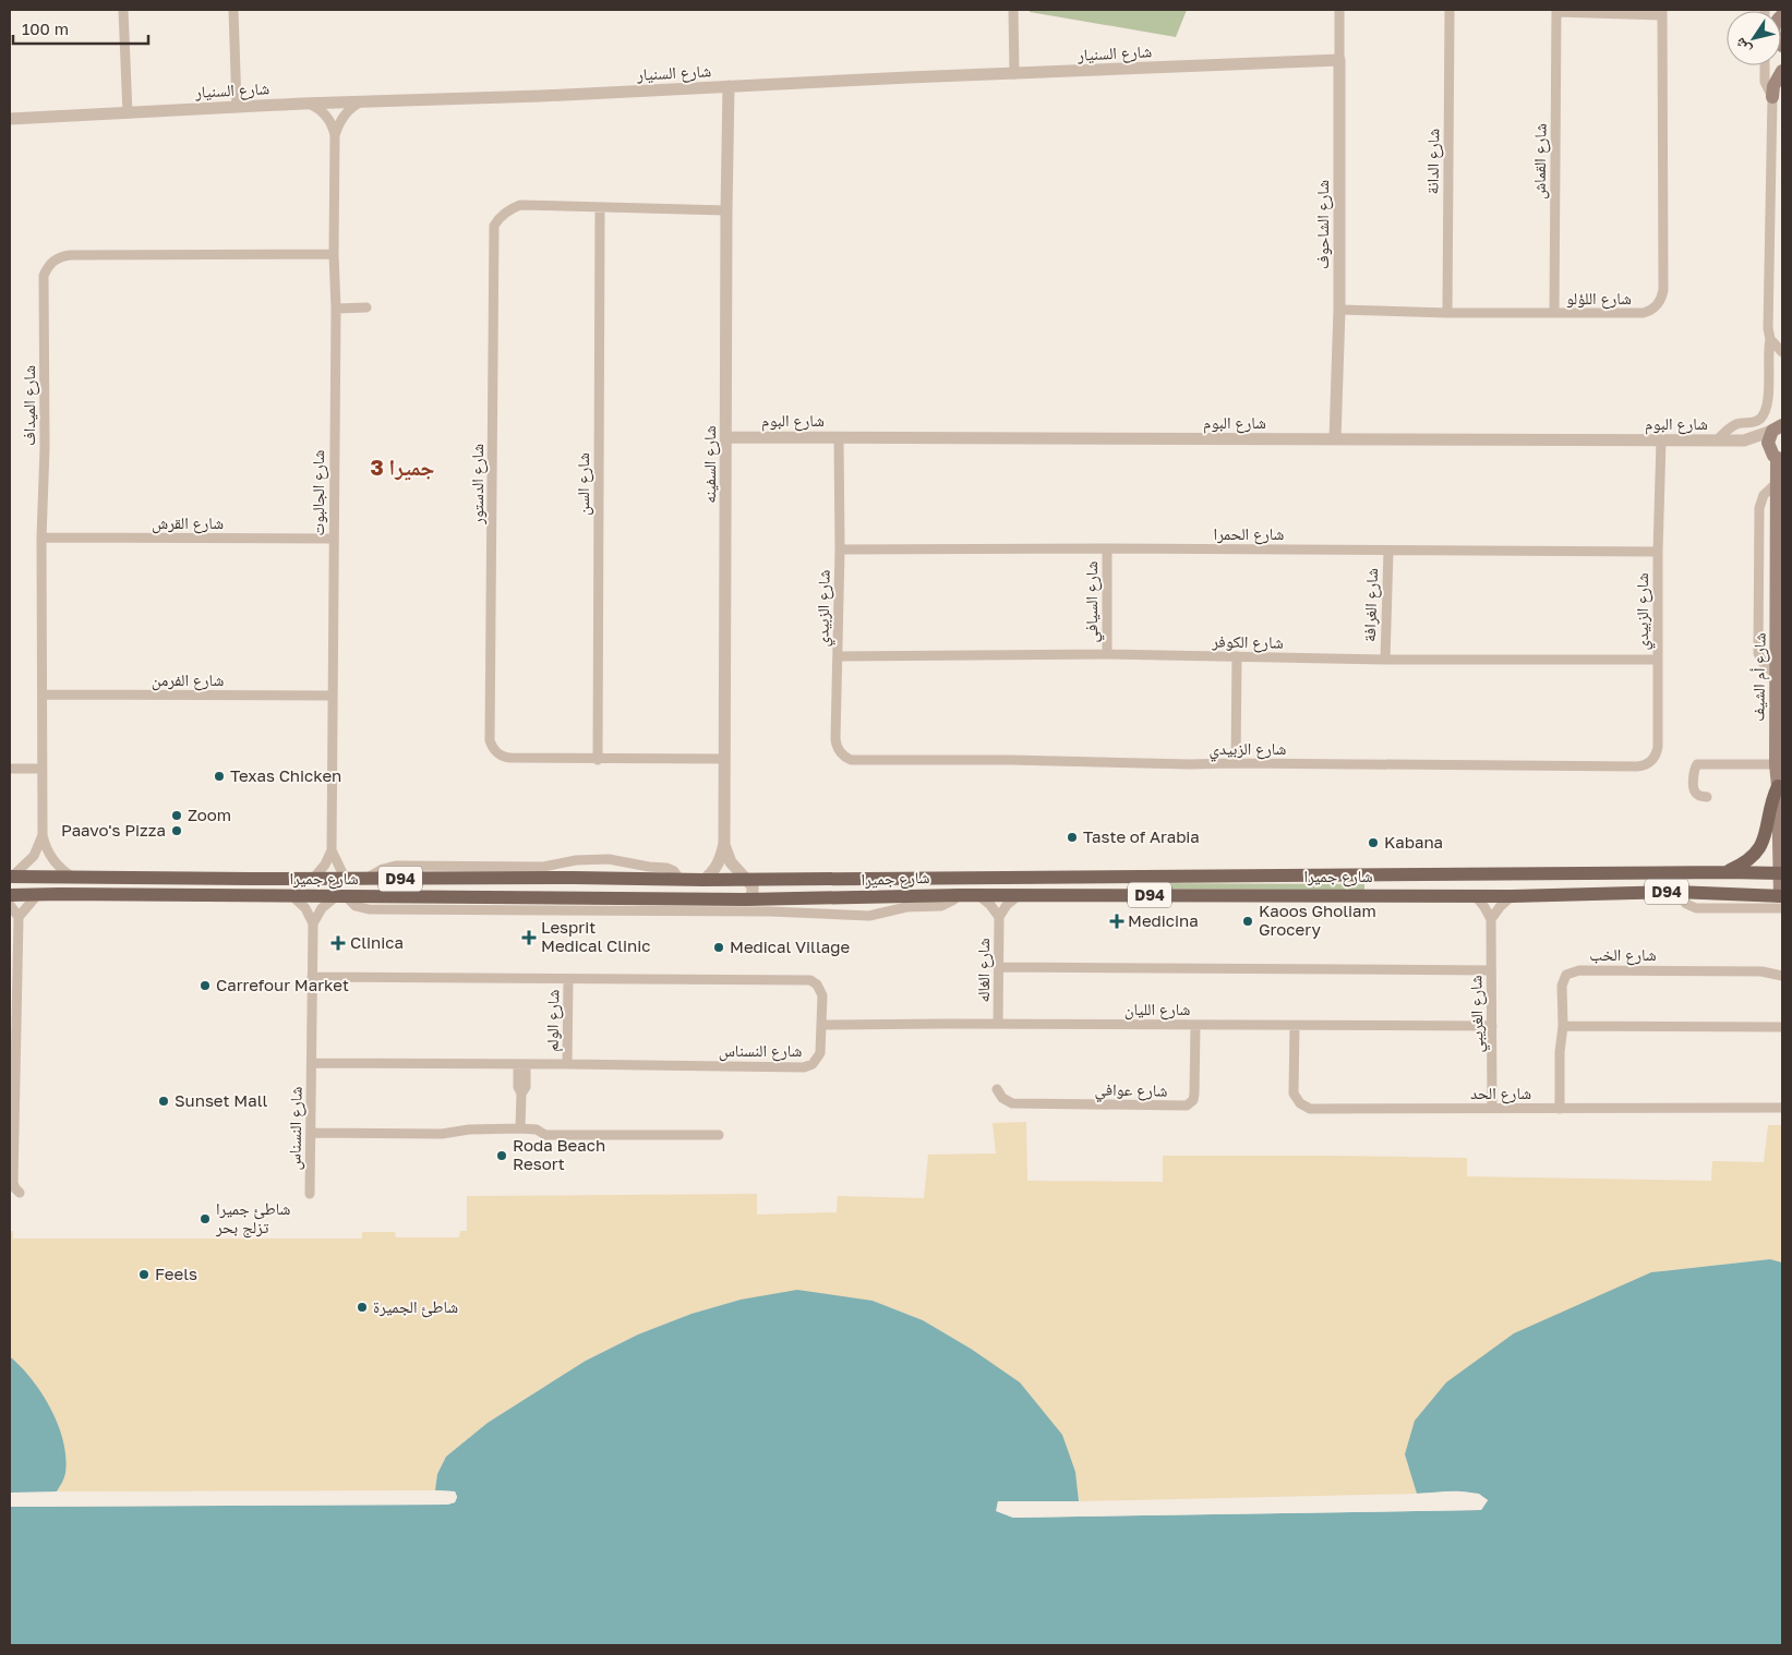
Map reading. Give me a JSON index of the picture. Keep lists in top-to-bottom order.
{
  "streets": {
    "main road": ["شارع أم الشيف", "شارع جميرا", "D94"],
    "street": [
      "شارع السنيار",
      "شارع الدانة",
      "شارع القماش",
      "شارع الشاحوف",
      "شارع اللؤلو",
      "شارع الميداف",
      "شارع البوم",
      "شارع السفينه",
      "شارع الدستور",
      "شارع السن",
      "شارع الجالبوت",
      "شارع القرش",
      "شارع الحمرا",
      "شارع السيافي",
      "شارع الغرافة",
      "شارع الزبيدي",
      "شارع الكوفر",
      "شارع الفرمن",
      "شارع الخب",
      "شارع الغاله",
      "شارع الليان",
      "شارع الغريبي",
      "شارع الولم",
      "شارع النسناس",
      "شارع عوافي",
      "شارع الحد"
    ]
  },
  "crossings": [
    ["شارع السنيار", "شارع الشاحوف"],
    ["شارع السنيار", "شارع السفينه"],
    ["شارع السنيار", "شارع الجالبوت"],
    ["شارع الدانة", "شارع اللؤلو"],
    ["شارع القماش", "شارع اللؤلو"],
    ["شارع الشاحوف", "شارع اللؤلو"],
    ["شارع الشاحوف", "شارع البوم"],
    ["شارع الميداف", "شارع الجالبوت"],
    ["شارع الميداف", "شارع القرش"],
    ["شارع الميداف", "شارع الفرمن"],
    ["شارع الميداف", "شارع جميرا"],
    ["شارع البوم", "شارع السفينه"],
    ["شارع البوم", "شارع الزبيدي"],
    ["شارع البوم", "شارع أم الشيف"],
    ["شارع السفينه", "شارع الدستور"],
    ["شارع السفينه", "شارع جميرا"],
    ["شارع الدستور", "شارع السن"],
    ["شارع الجالبوت", "شارع القرش"],
    ["شارع الجالبوت", "شارع الفرمن"],
    ["شارع الجالبوت", "شارع جميرا"],
    ["شارع الحمرا", "شارع السيافي"],
    ["شارع الحمرا", "شارع الغرافة"],
    ["شارع الحمرا", "شارع الزبيدي"],
    ["شارع السيافي", "شارع الكوفر"],
    ["شارع الغرافة", "شارع الكوفر"],
    ["شارع الزبيدي", "شارع الكوفر"],
    ["شارع أم الشيف", "شارع جميرا"],
    ["شارع جميرا", "شارع الغاله"],
    ["شارع الخب", "شارع الحد"],
    ["شارع الغاله", "شارع الليان"],
    ["شارع الليان", "شارع الغريبي"],
    ["شارع الليان", "شارع النسناس"],
    ["شارع الليان", "شارع عوافي"],
    ["شارع الليان", "شارع الحد"],
    ["شارع الغريبي", "شارع الحد"],
    ["شارع الولم", "شارع النسناس"]
  ],
  "districts": ["جميرا 3"],
  "places": {
    "other": [
      "Texas Chicken",
      "Zoom",
      "Paavo's Pizza",
      "Taste of Arabia",
      "Kabana",
      "Kaoos Gholiam Grocery",
      "Medical Village",
      "Carrefour Market",
      "Sunset Mall",
      "Roda Beach Resort",
      "شاطئ جميرا تزلج بحر",
      "Feels",
      "شاطئ الجميرة"
    ],
    "health": ["Medicina", "Lesprit Medical Clinic", "Clinica"]
  },
  "scale_bar": "100 m",
  "north": "bottom left"
}
